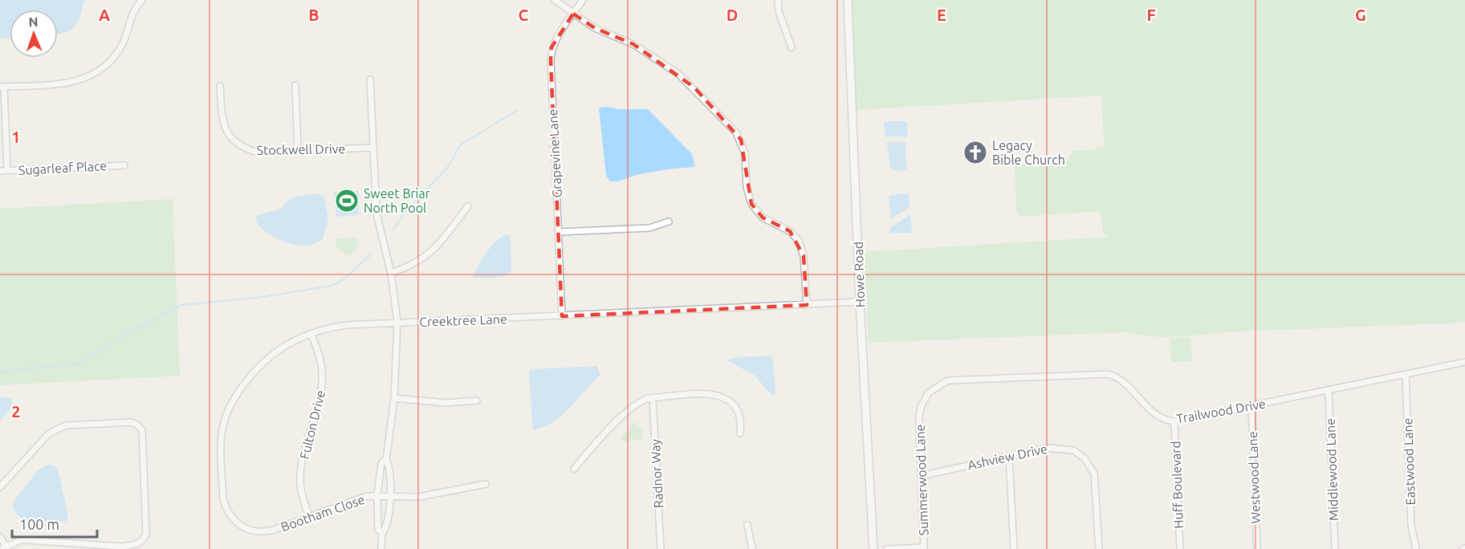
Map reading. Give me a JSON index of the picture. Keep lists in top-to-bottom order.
{
  "streets": {
    "street": [
      "Stockwell Drive",
      "Grapevine Lane",
      "Sugarleaf Place",
      "Howe Road",
      "Creektree Lane",
      "Trailwood Drive",
      "Fulton Drive",
      "Ashview Drive",
      "Eastwood Lane",
      "Middlewood Lane",
      "Radnor Way",
      "Westwood Lane",
      "Summerwood Lane",
      "Huff Boulevard",
      "Bootham Close"
    ]
  },
  "crossings": [
    ["Grapevine Lane", "Creektree Lane"],
    ["Howe Road", "Creektree Lane"],
    ["Creektree Lane", "Fulton Drive"],
    ["Creektree Lane", "Bootham Close"],
    ["Trailwood Drive", "Eastwood Lane"],
    ["Trailwood Drive", "Middlewood Lane"],
    ["Trailwood Drive", "Westwood Lane"],
    ["Trailwood Drive", "Summerwood Lane"],
    ["Trailwood Drive", "Huff Boulevard"],
    ["Fulton Drive", "Bootham Close"],
    ["Ashview Drive", "Summerwood Lane"]
  ],
  "places": {
    "church": ["Legacy Bible Church"],
    "sports": ["Sweet Briar North Pool"]
  },
  "scale_bar": "100 m",
  "north": "top",
  "grid": {
    "columns": [
      "A",
      "B",
      "C",
      "D",
      "E",
      "F",
      "G"
    ],
    "rows": ["1", "2"]
  }
}
